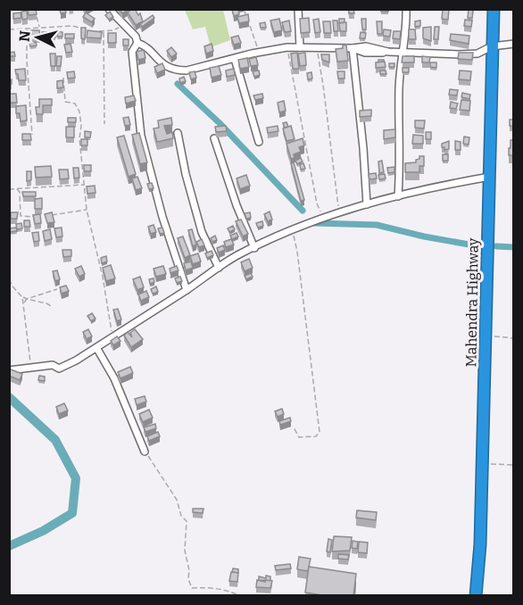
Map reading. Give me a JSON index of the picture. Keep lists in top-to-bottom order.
{
  "streets": {
    "highway": ["Mahendra Highway"]
  },
  "north": "left"
}
